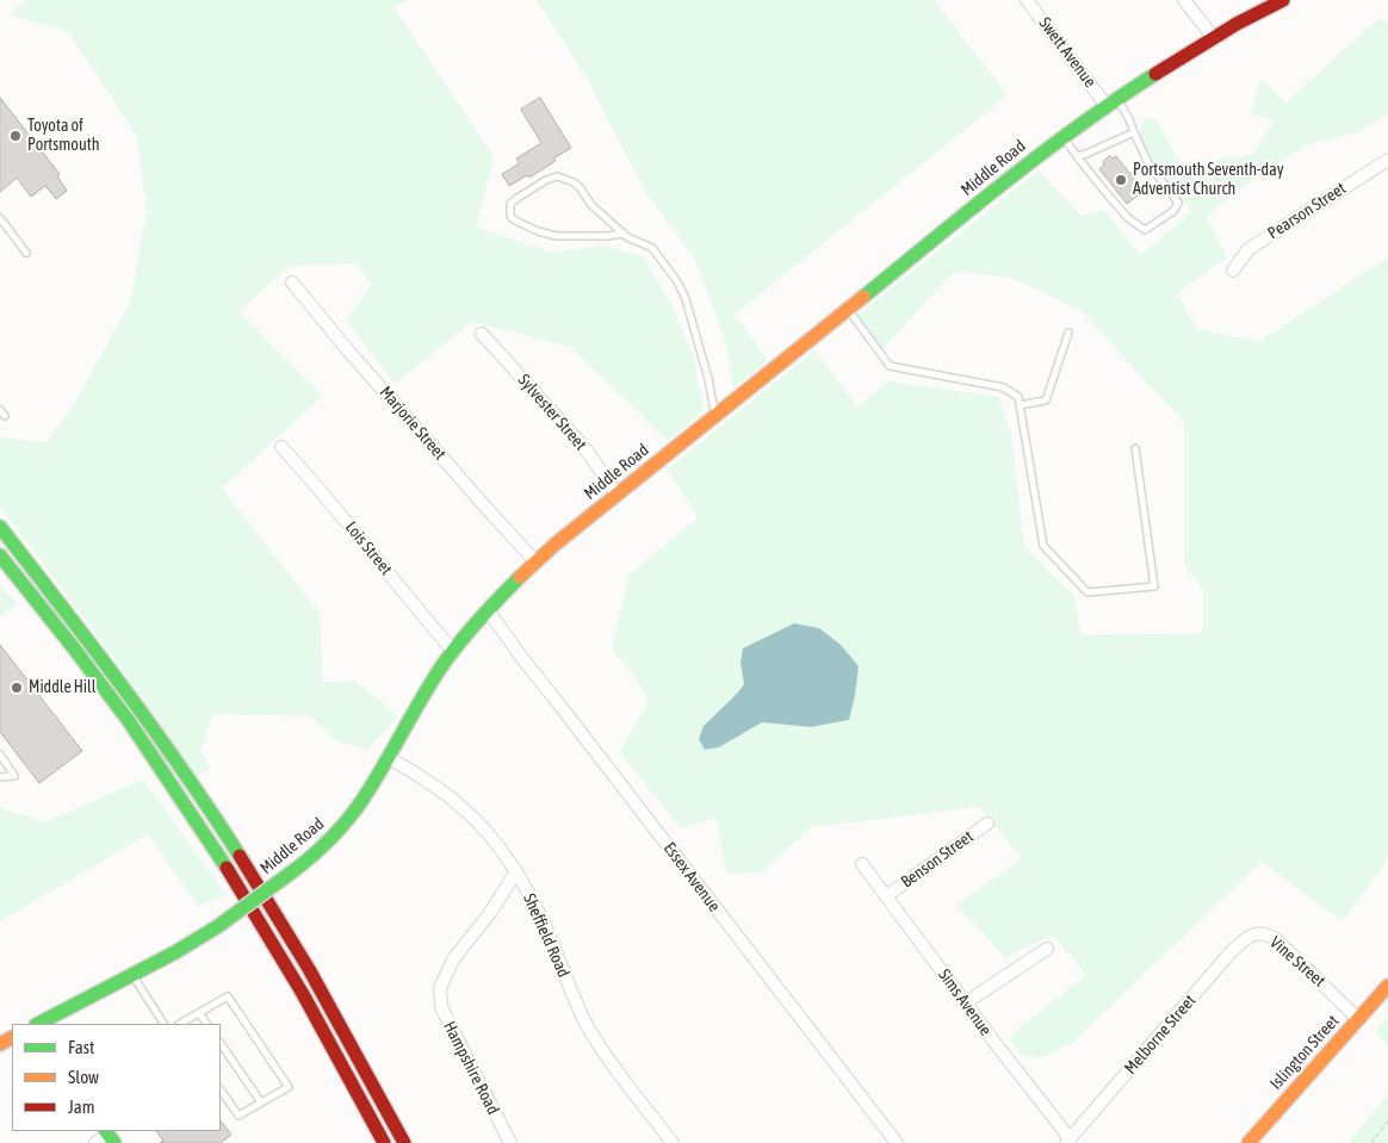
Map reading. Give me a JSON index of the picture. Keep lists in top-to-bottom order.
{
  "streets": {
    "main road": ["Middle Road", "Islington Street"],
    "street": [
      "Swett Avenue",
      "Pearson Street",
      "Sylvester Street",
      "Marjorie Street",
      "Lois Street",
      "Benson Street",
      "Essex Avenue",
      "Sheffield Road",
      "Vine Street",
      "Sims Avenue",
      "Melborne Street",
      "Hampshire Road"
    ]
  },
  "crossings": [
    ["Swett Avenue", "Middle Road"],
    ["Middle Road", "Sylvester Street"],
    ["Middle Road", "Marjorie Street"],
    ["Middle Road", "Lois Street"],
    ["Middle Road", "Essex Avenue"],
    ["Middle Road", "Sheffield Road"],
    ["Benson Street", "Sims Avenue"],
    ["Sheffield Road", "Hampshire Road"],
    ["Vine Street", "Melborne Street"],
    ["Vine Street", "Islington Street"],
    ["Sims Avenue", "Melborne Street"]
  ],
  "places": ["Toyota of Portsmouth", "Portsmouth Seventh-day Adventist Church", "Middle Hill"],
  "legend": ["Fast", "Slow", "Jam"]
}
